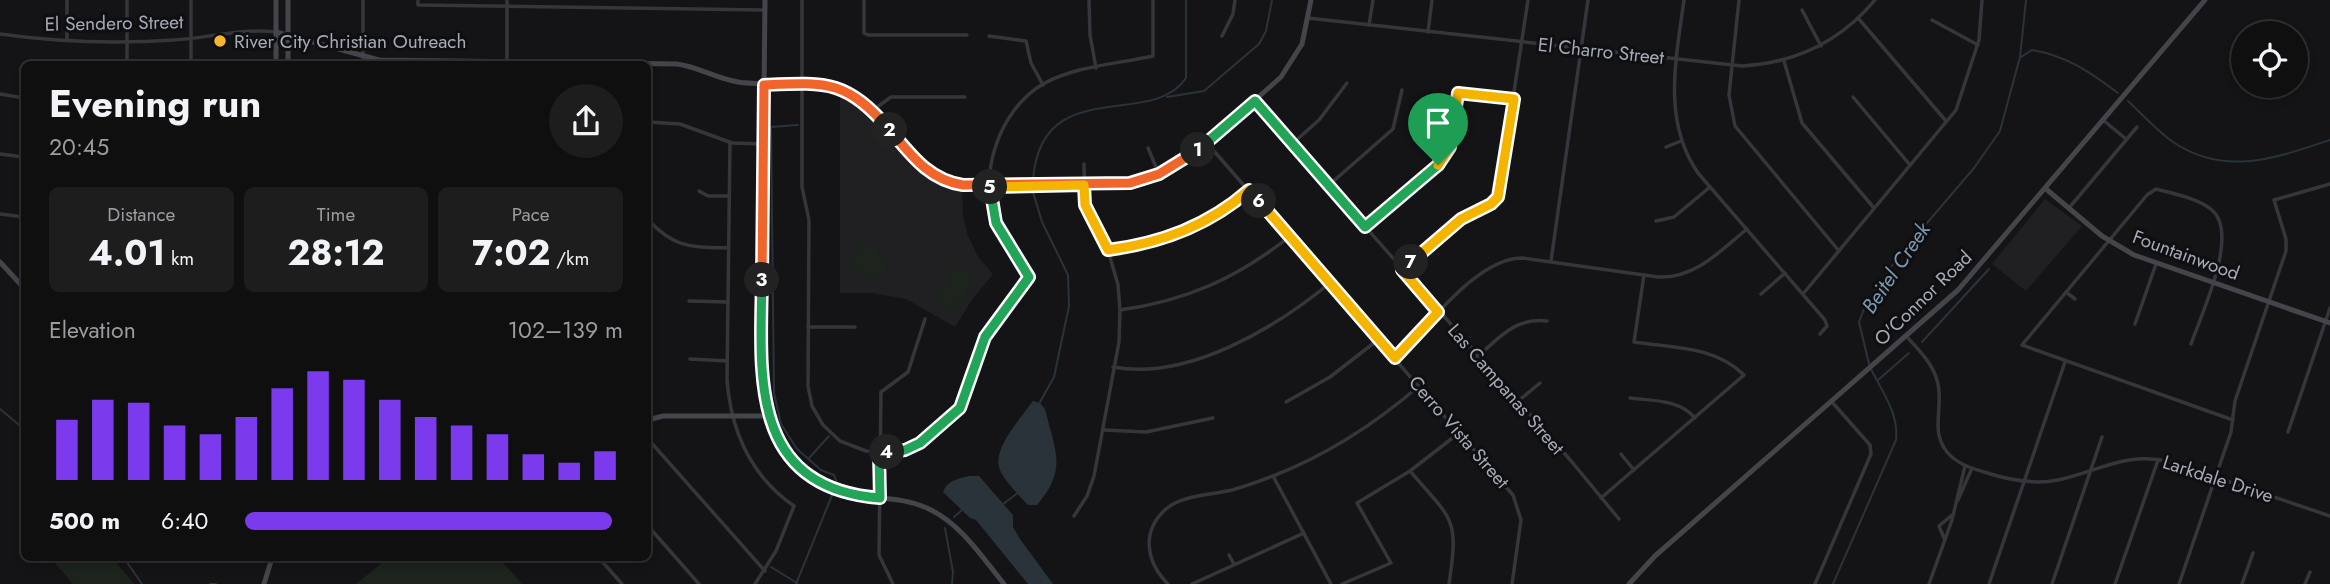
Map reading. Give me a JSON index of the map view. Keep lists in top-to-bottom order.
{
  "streets": {
    "street": [
      "El Sendero Street",
      "El Charro Street",
      "Fountainwood",
      "O'Connor Road",
      "Las Campanas Street",
      "Cerro Vista Street",
      "Larkdale Drive"
    ]
  },
  "crossings": [
    ["El Sendero Street", "El Charro Street"],
    ["El Sendero Street", "Las Campanas Street"],
    ["El Sendero Street", "Cerro Vista Street"],
    ["Fountainwood", "O'Connor Road"]
  ],
  "water": ["Beitel Creek"],
  "places": ["River City Christian Outreach"],
  "page": {
    "heading": ["Evening run", "20:45"],
    "pins": [
      "2",
      "1",
      "5",
      "6",
      "7",
      "3",
      "4"
    ],
    "stats": [
      ["Distance", "4.01 km"],
      ["Time", "28:12"],
      ["Pace", "7:02 /km"]
    ],
    "chart": ["Elevation", "102–139 m"],
    "list": [
      {
        "name": "500 m",
        "note": "6:40"
      }
    ]
  }
}
